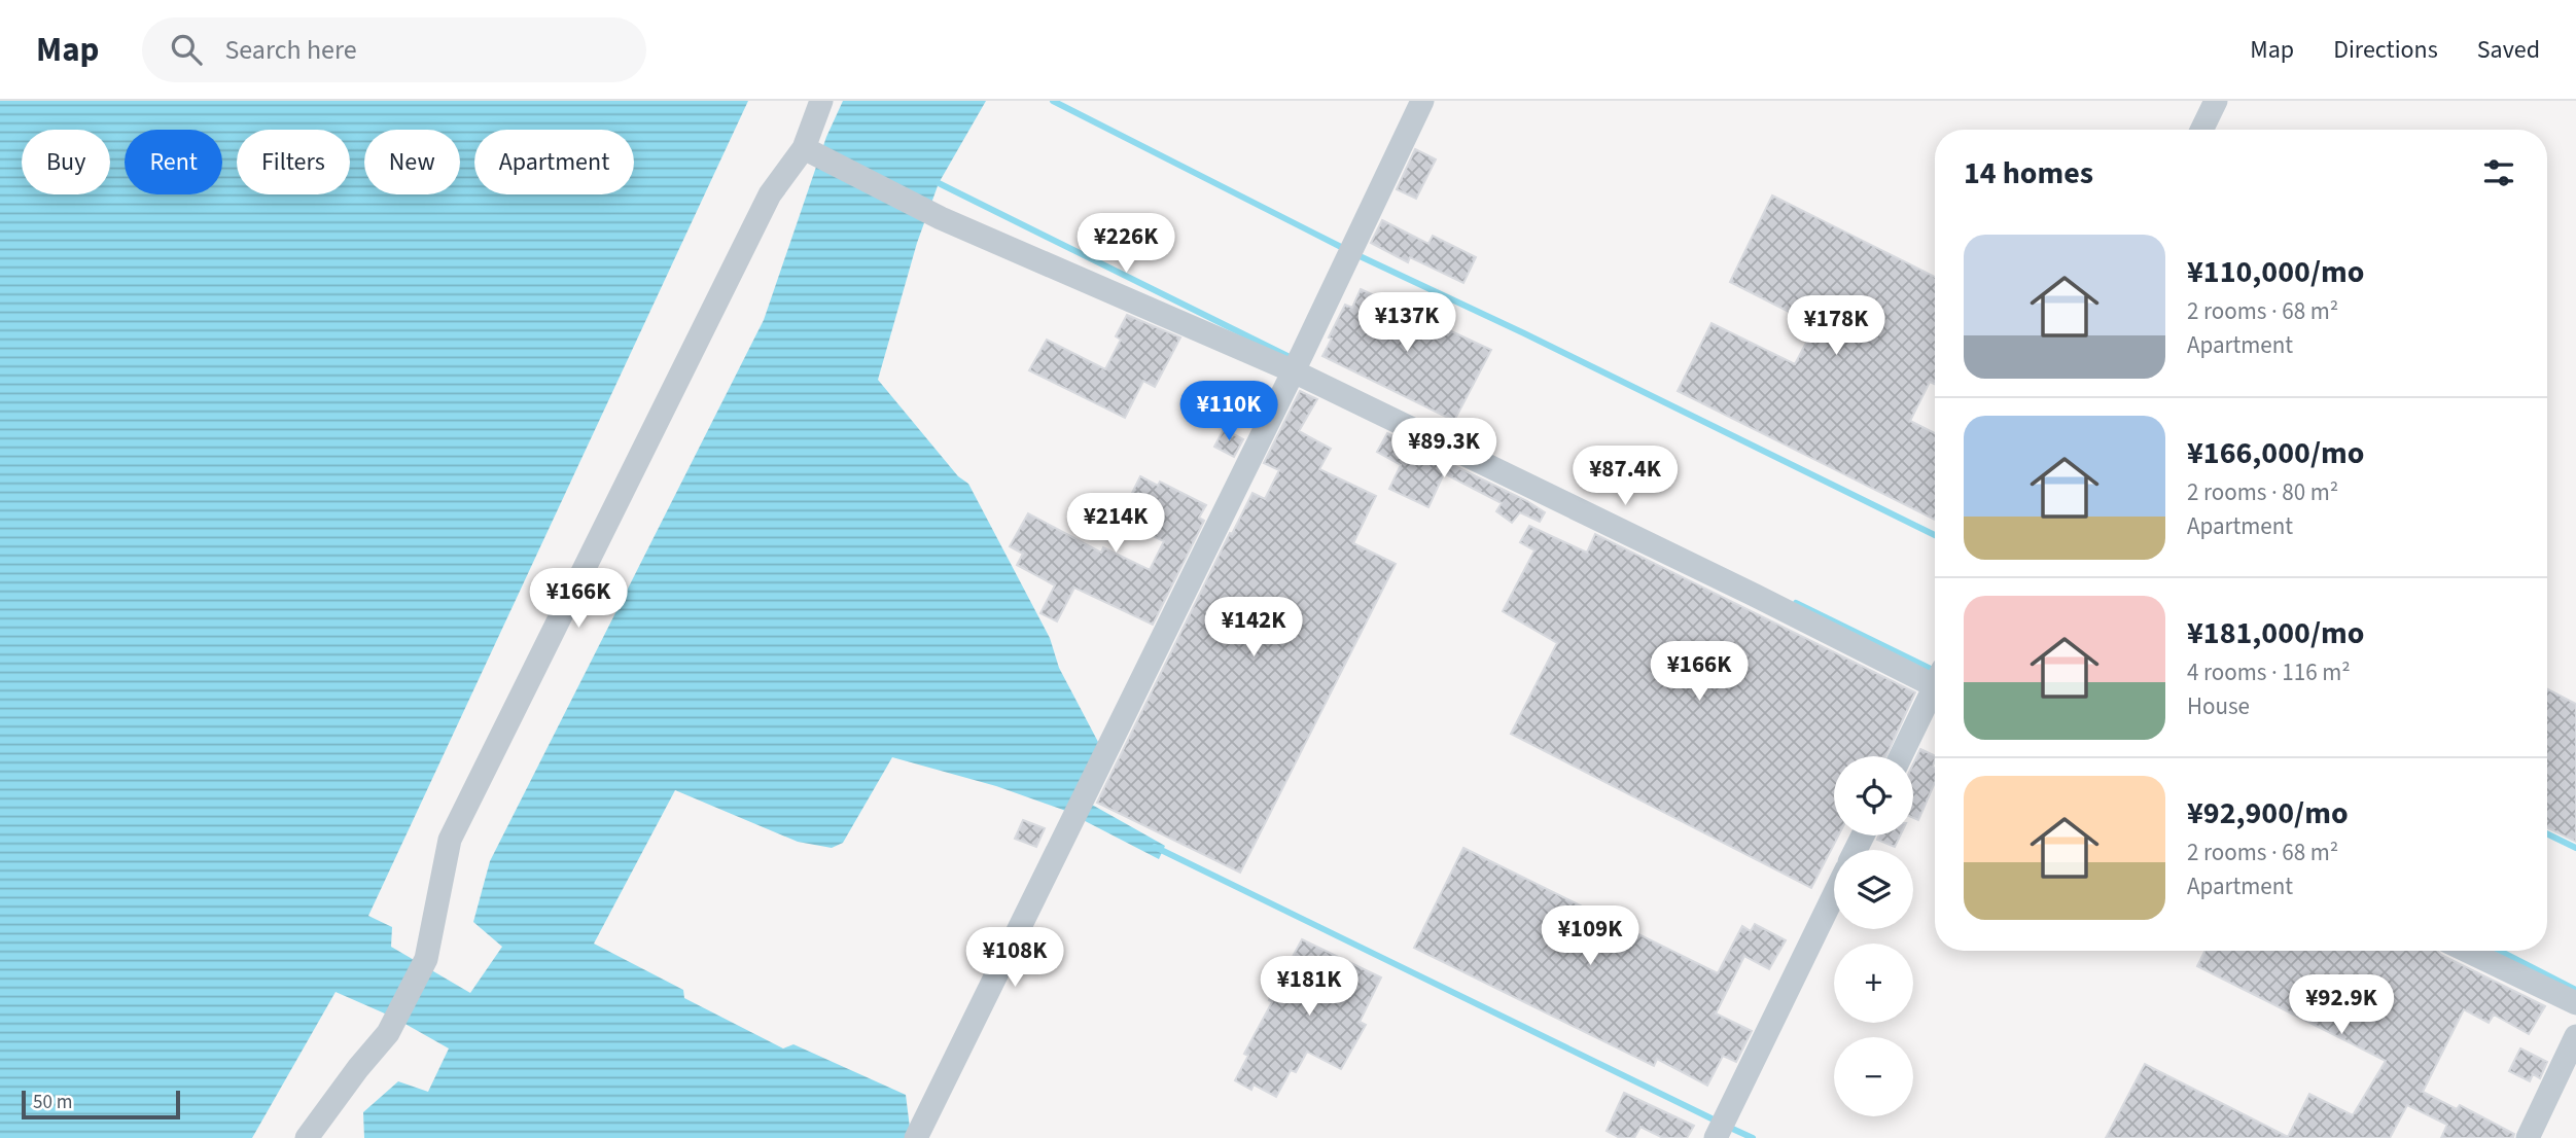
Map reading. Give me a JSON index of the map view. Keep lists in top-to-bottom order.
{
  "scale_bar": "50 m",
  "page": {
    "header": "Map",
    "search": "Search here",
    "nav": ["Map", "Directions", "Saved"],
    "chip": [
      "Buy",
      "Rent",
      "Filters",
      "New",
      "Apartment"
    ],
    "heading": "14 homes",
    "price": [
      "¥226K",
      "¥137K",
      "¥178K",
      "¥110K",
      "¥89.3K",
      "¥87.4K",
      "¥214K",
      "¥166K",
      "¥142K",
      "¥166K",
      "¥109K",
      "¥108K",
      "¥181K",
      "¥92.9K"
    ],
    "list": [
      {
        "name": "¥110,000/mo",
        "note": "2 rooms · 68 m² · Apartment"
      },
      {
        "name": "¥166,000/mo",
        "note": "2 rooms · 80 m² · Apartment"
      },
      {
        "name": "¥181,000/mo",
        "note": "4 rooms · 116 m² · House"
      },
      {
        "name": "¥92,900/mo",
        "note": "2 rooms · 68 m² · Apartment"
      }
    ],
    "map_buttons": ["+", "−"],
    "scale": "50 m"
  }
}
